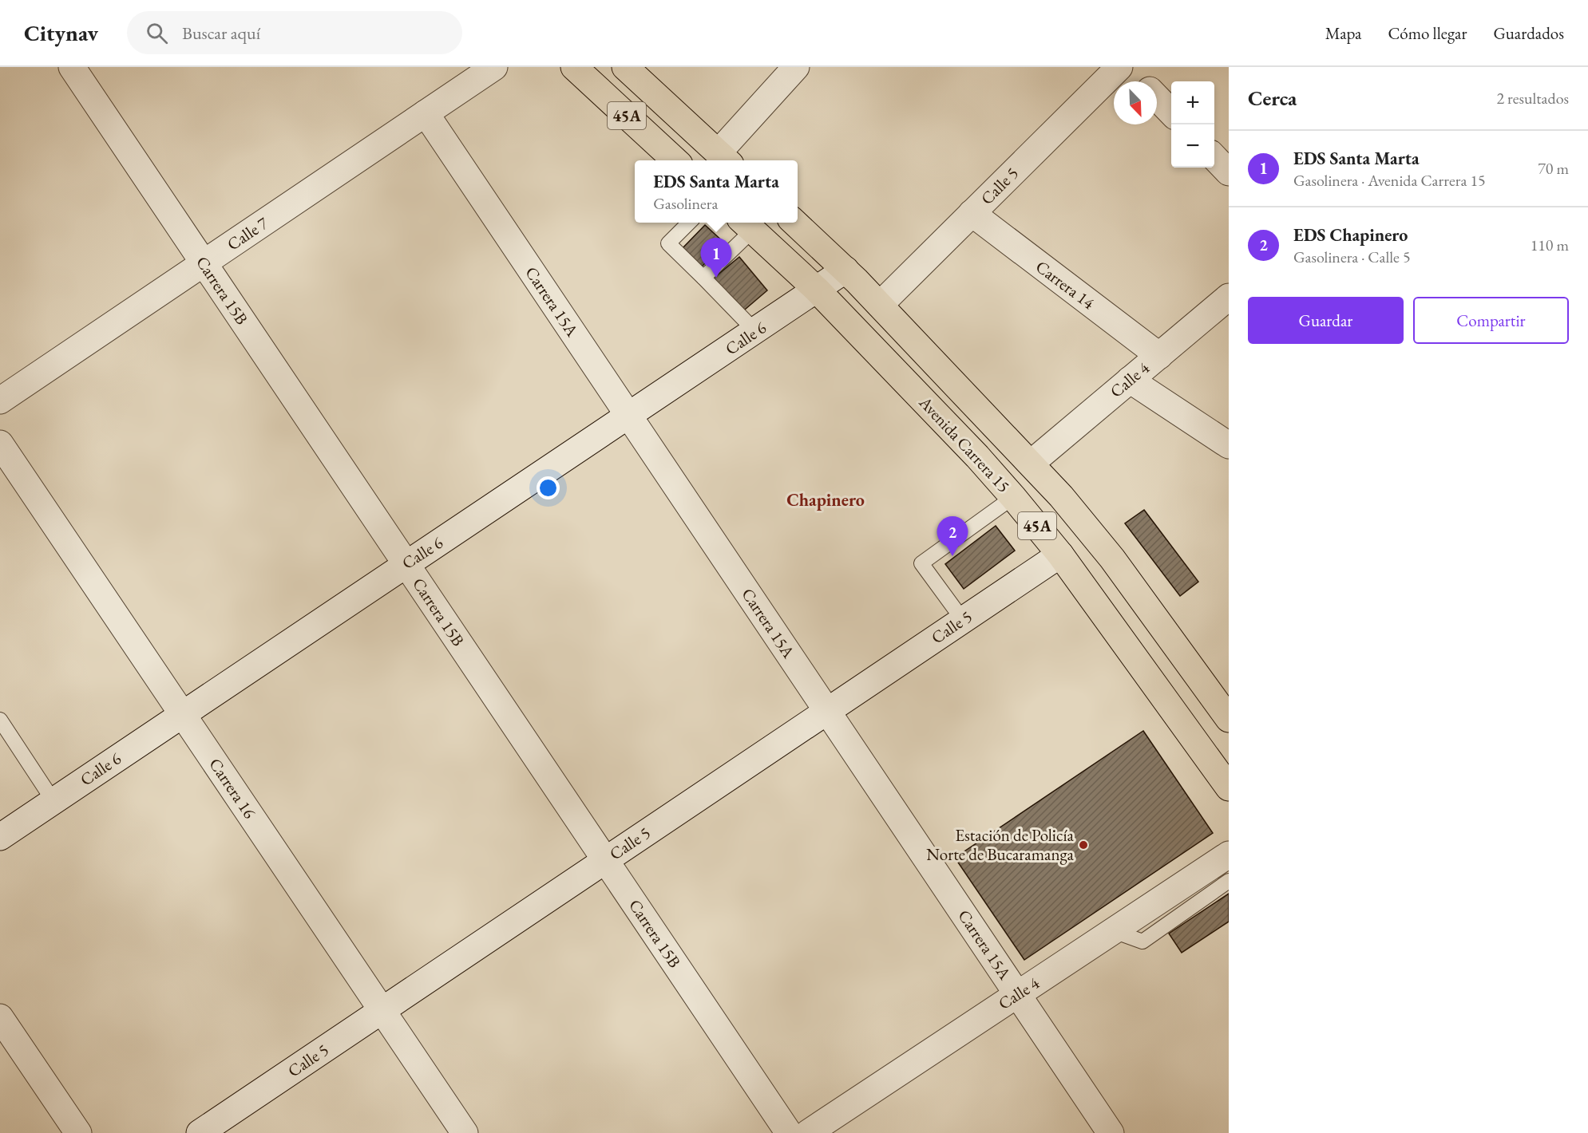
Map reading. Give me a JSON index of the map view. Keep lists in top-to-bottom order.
{
  "streets": {
    "main road": ["45A", "Avenida Carrera 15"],
    "street": [
      "Calle 5",
      "Calle 7",
      "Carrera 14",
      "Carrera 15B",
      "Carrera 15A",
      "Calle 6",
      "Calle 4",
      "Carrera 16"
    ]
  },
  "crossings": [
    ["Calle 5", "Carrera 14"],
    ["Calle 5", "Carrera 15B"],
    ["Calle 5", "Carrera 15A"],
    ["Calle 5", "Avenida Carrera 15"],
    ["Calle 5", "Carrera 16"],
    ["Calle 7", "Carrera 15B"],
    ["Calle 7", "Carrera 15A"],
    ["Carrera 14", "Calle 4"],
    ["Carrera 15B", "Calle 6"],
    ["Carrera 15A", "Calle 6"],
    ["Carrera 15A", "Calle 4"],
    ["Calle 6", "Avenida Carrera 15"],
    ["Calle 6", "Carrera 16"],
    ["Calle 4", "Avenida Carrera 15"]
  ],
  "districts": ["Chapinero"],
  "places": ["Estación de Policía Norte de Bucaramanga"],
  "north": "bottom right",
  "page": {
    "header": "Citynav",
    "search": "Buscar aquí",
    "nav": ["Mapa", "Cómo llegar", "Guardados"],
    "heading": ["Cerca", "2 resultados"],
    "map_buttons": ["+", "−"],
    "list": [
      {
        "mark": "1",
        "name": "EDS Santa Marta",
        "note": "Gasolinera · Avenida Carrera 15",
        "value": "70 m"
      },
      {
        "mark": "2",
        "name": "EDS Chapinero",
        "note": "Gasolinera · Calle 5",
        "value": "110 m"
      }
    ],
    "popup": ["EDS Santa Marta", "Gasolinera"],
    "pins": ["1", "2"],
    "buttons": ["Guardar", "Compartir"]
  }
}
